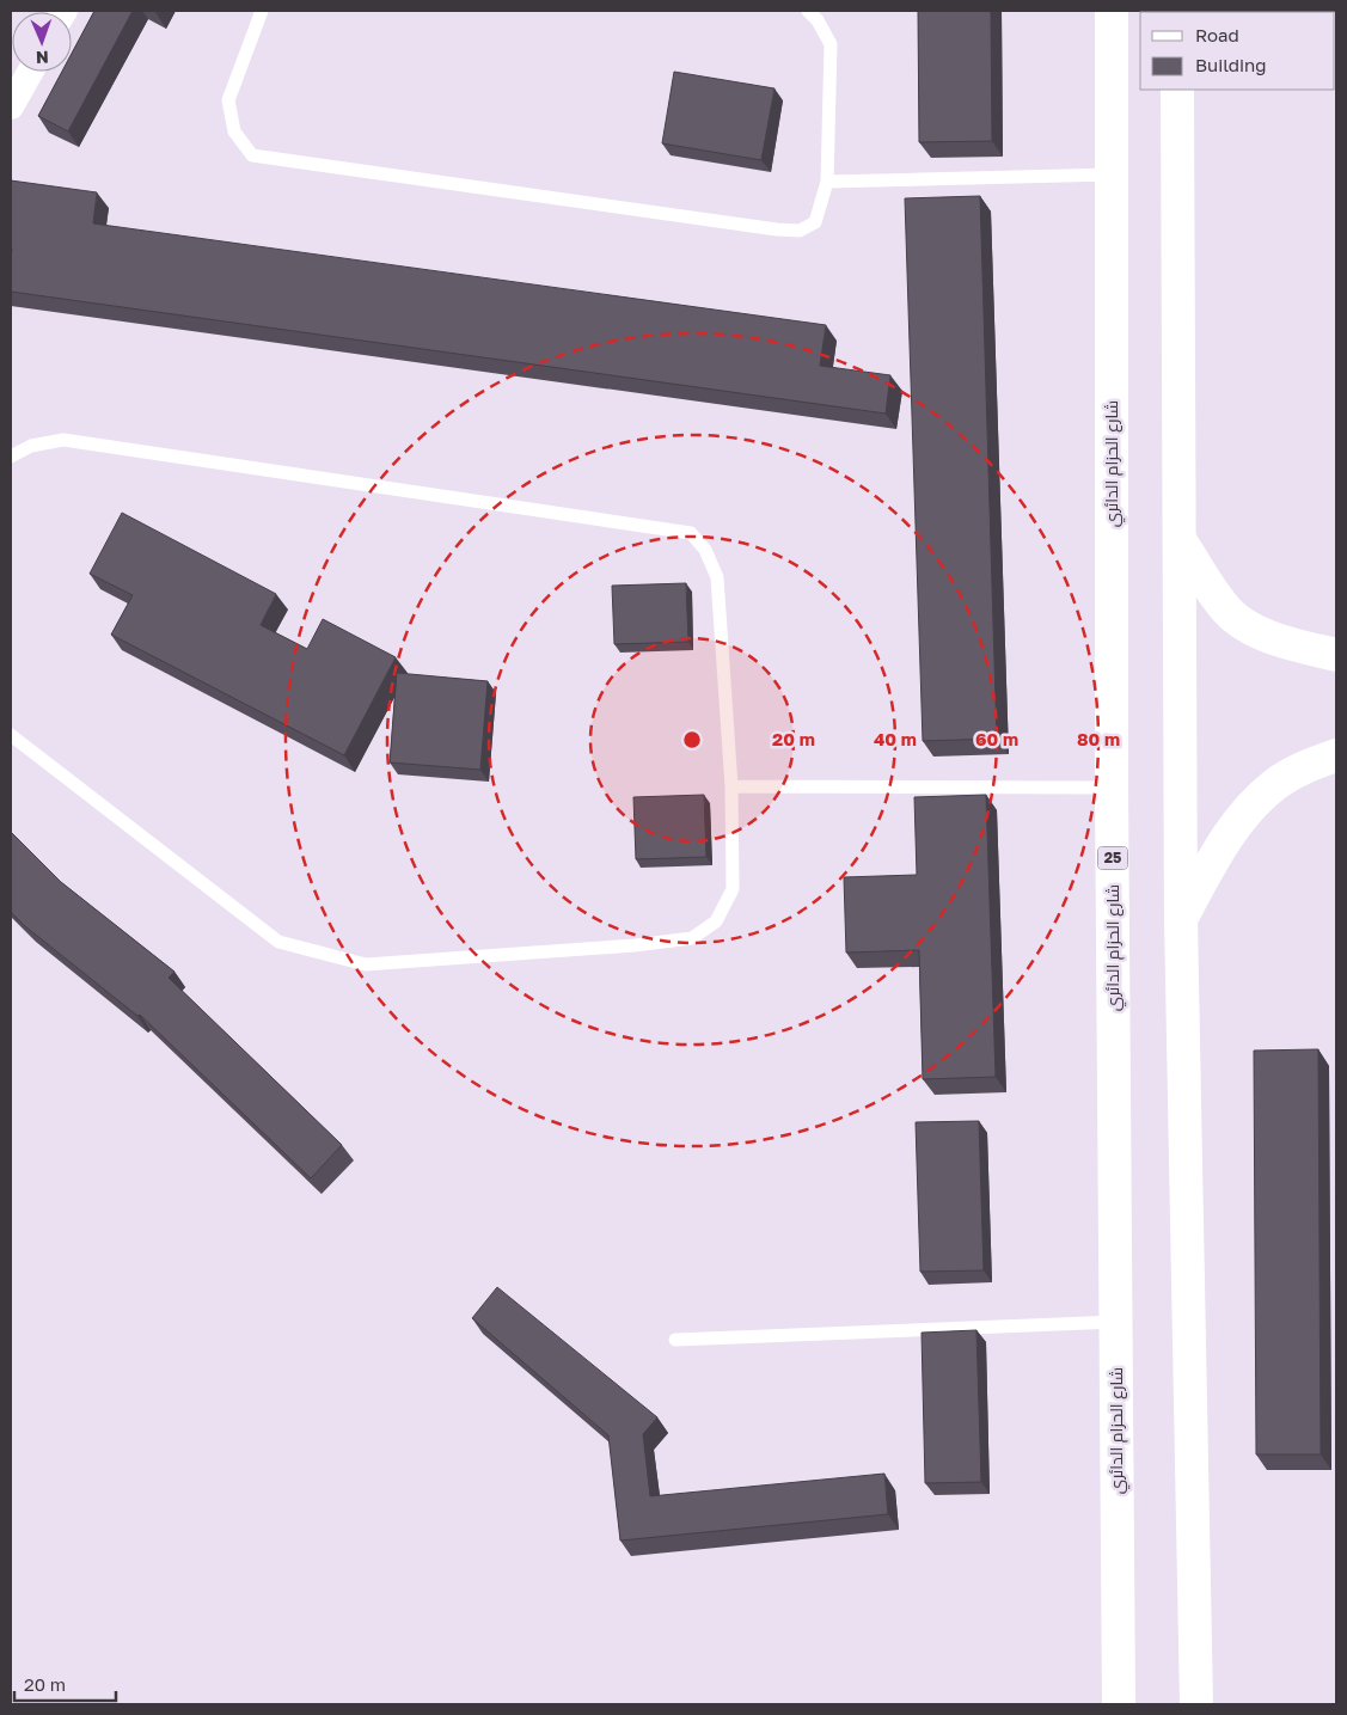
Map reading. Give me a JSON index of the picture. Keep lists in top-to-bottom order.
{
  "streets": {
    "main road": ["شارع الحزام الدائري", "25"]
  },
  "legend": ["Road", "Building"],
  "scale_bar": "20 m",
  "north": "bottom",
  "rings": [
    "20 m",
    "40 m",
    "60 m",
    "80 m"
  ]
}
